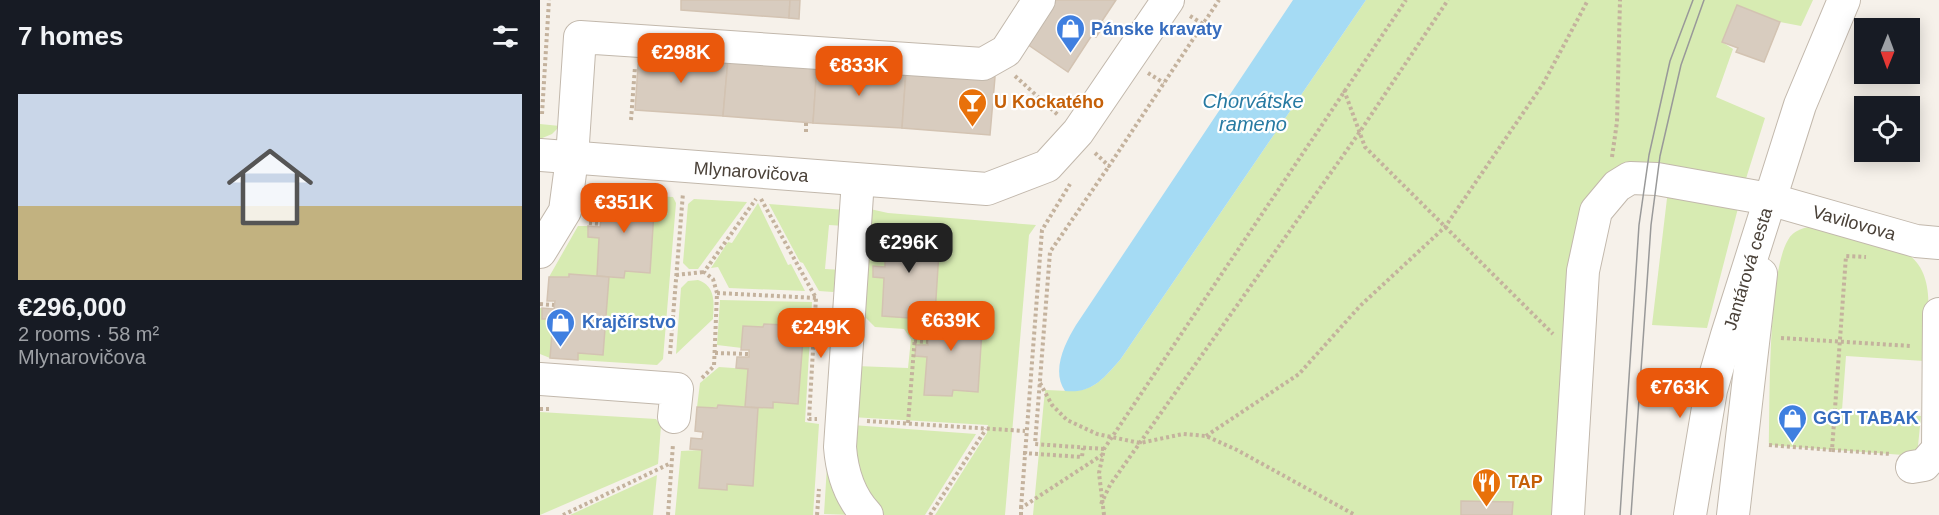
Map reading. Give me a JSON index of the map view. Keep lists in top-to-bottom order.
{
  "streets": {
    "street": ["Mlynarovičova", "Vavilovova", "Jantárová cesta"]
  },
  "crossings": [
    ["Vavilovova", "Jantárová cesta"]
  ],
  "water": ["Chorvátske rameno"],
  "places": {
    "shop": ["Pánske kravaty", "Krajčírstvo", "GGT TABAK"],
    "bar": ["U Kockatého"],
    "restaurant": ["TAP"]
  },
  "north": "bottom",
  "page": {
    "heading": "7 homes",
    "price": [
      "€298K",
      "€833K",
      "€351K",
      "€296K",
      "€639K",
      "€249K",
      "€763K"
    ],
    "list": [
      {
        "name": "€296,000",
        "note": "2 rooms · 58 m² · Mlynarovičova"
      }
    ]
  }
}
